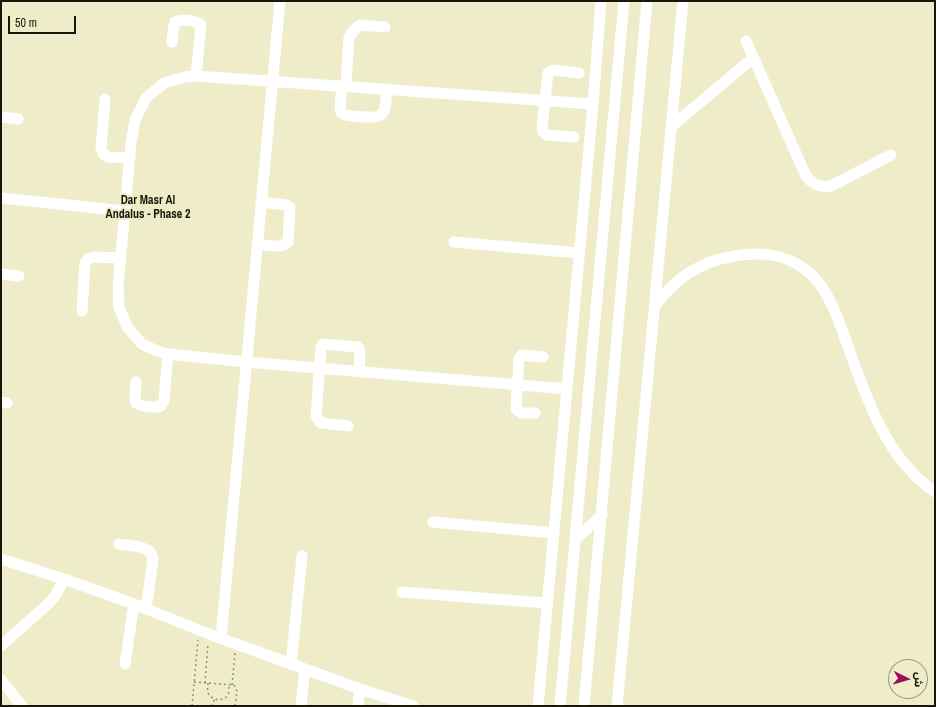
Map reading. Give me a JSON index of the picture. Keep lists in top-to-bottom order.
{
  "districts": ["Dar Masr Al Andalus - Phase 2"],
  "scale_bar": "50 m",
  "north": "right"
}
